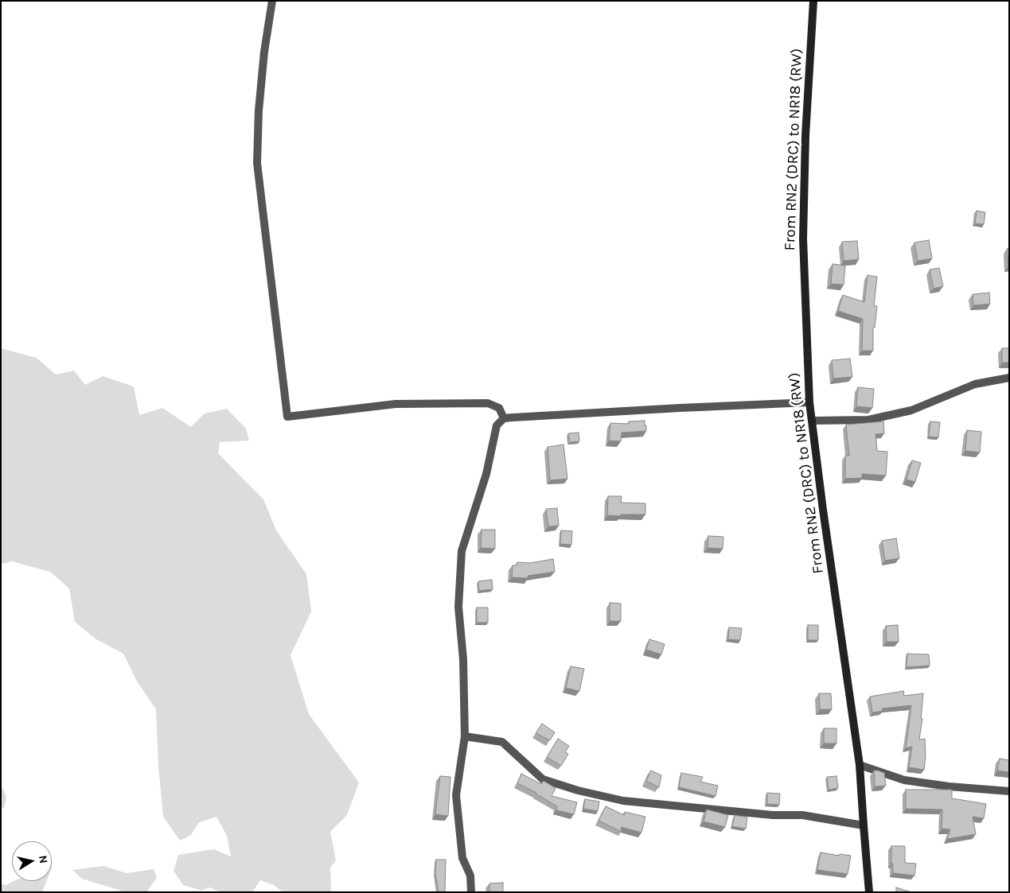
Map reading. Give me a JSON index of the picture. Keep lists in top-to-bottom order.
{
  "streets": {
    "main road": ["From RN2 (DRC) to NR18 (RW)"]
  },
  "north": "right"
}
